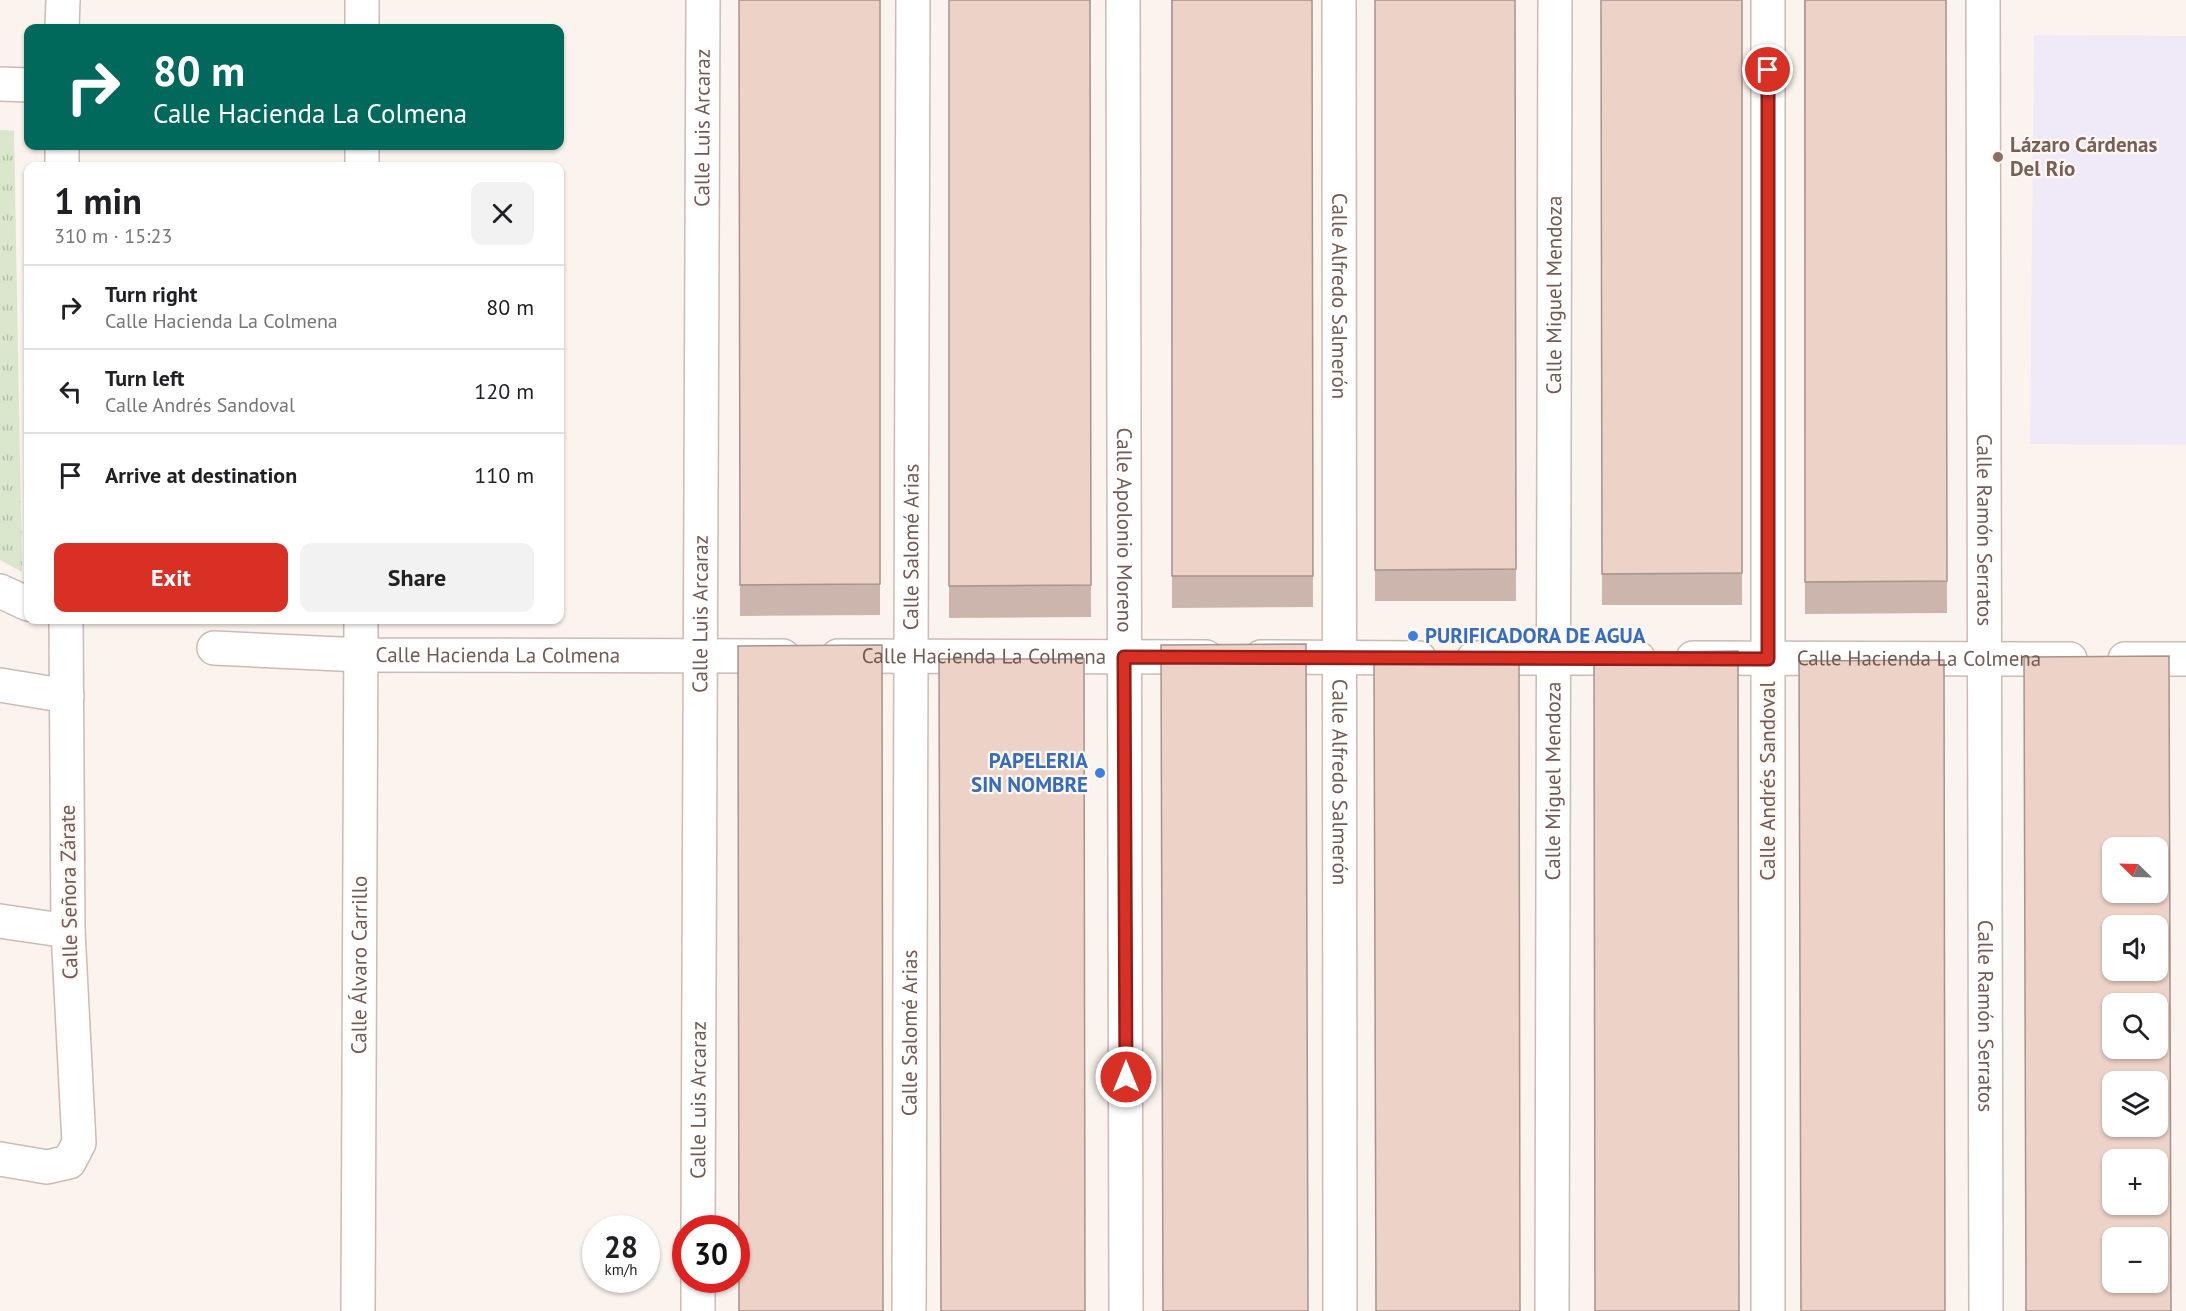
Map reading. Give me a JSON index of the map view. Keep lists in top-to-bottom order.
{
  "streets": {
    "street": [
      "Calle Luis Arcaraz",
      "Calle Alfredo Salmerón",
      "Calle Miguel Mendoza",
      "Calle Apolonio Moreno",
      "Calle Ramón Serratos",
      "Calle Salomé Arias",
      "Calle Hacienda La Colmena",
      "Calle Andrés Sandoval",
      "Calle Señora Zárate",
      "Calle Álvaro Carrillo"
    ]
  },
  "crossings": [
    ["Calle Luis Arcaraz", "Calle Hacienda La Colmena"],
    ["Calle Alfredo Salmerón", "Calle Hacienda La Colmena"],
    ["Calle Miguel Mendoza", "Calle Hacienda La Colmena"],
    ["Calle Apolonio Moreno", "Calle Hacienda La Colmena"],
    ["Calle Ramón Serratos", "Calle Hacienda La Colmena"],
    ["Calle Salomé Arias", "Calle Hacienda La Colmena"],
    ["Calle Hacienda La Colmena", "Calle Andrés Sandoval"],
    ["Calle Hacienda La Colmena", "Calle Álvaro Carrillo"]
  ],
  "places": ["Lázaro Cárdenas Del Río", "PURIFICADORA DE AGUA", "PAPELERIA SIN NOMBRE"],
  "north": "top left",
  "page": {
    "turn": ["80 m", "Calle Hacienda La Colmena"],
    "heading": ["1 min", "310 m · 15:23"],
    "list": [
      {
        "name": "Turn right",
        "note": "Calle Hacienda La Colmena",
        "value": "80 m"
      },
      {
        "name": "Turn left",
        "note": "Calle Andrés Sandoval",
        "value": "120 m"
      },
      {
        "name": "Arrive at destination",
        "value": "110 m"
      }
    ],
    "buttons": ["Exit", "Share"],
    "map_buttons": ["+", "−"],
    "speed": "28 km/h",
    "limit": "30"
  }
}
